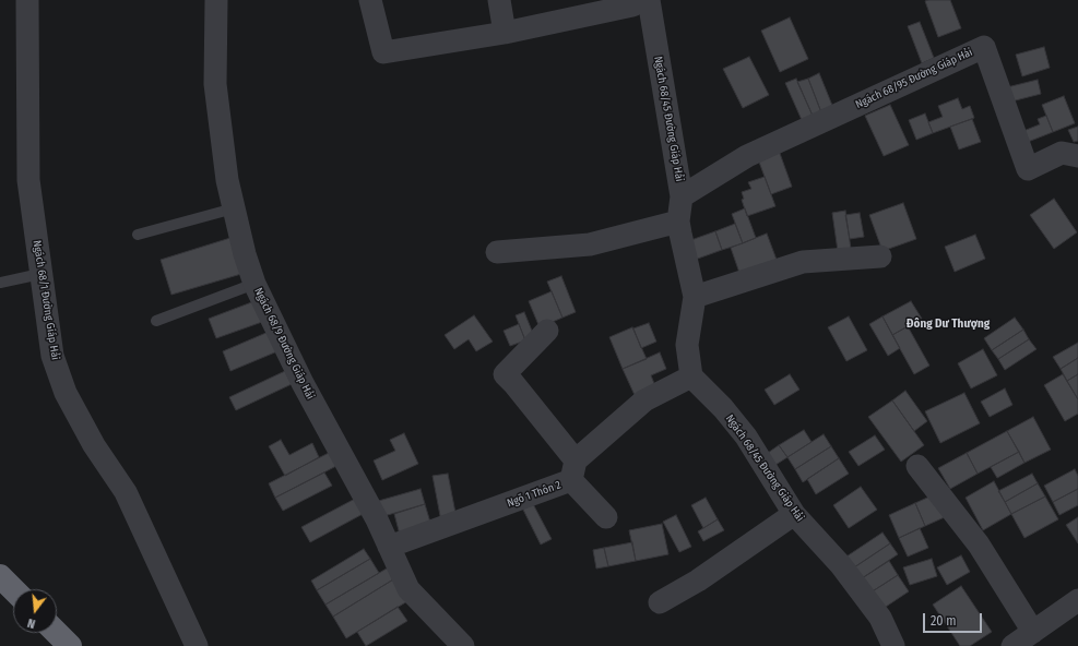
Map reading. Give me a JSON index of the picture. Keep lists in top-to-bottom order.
{
  "streets": {
    "street": [
      "Ngách 68/95 Đường Giáp Hải",
      "Ngách 68/45 Đường Giáp Hải",
      "Ngách 68/1 Đường Giáp Hải",
      "Ngách 68/9 Đường Giáp Hải",
      "Ngõ 1 Thôn 2"
    ]
  },
  "crossings": [
    ["Ngách 68/95 Đường Giáp Hải", "Ngách 68/45 Đường Giáp Hải"],
    ["Ngách 68/9 Đường Giáp Hải", "Ngõ 1 Thôn 2"]
  ],
  "districts": ["Đông Dư Thượng"],
  "scale_bar": "20 m",
  "north": "bottom"
}
